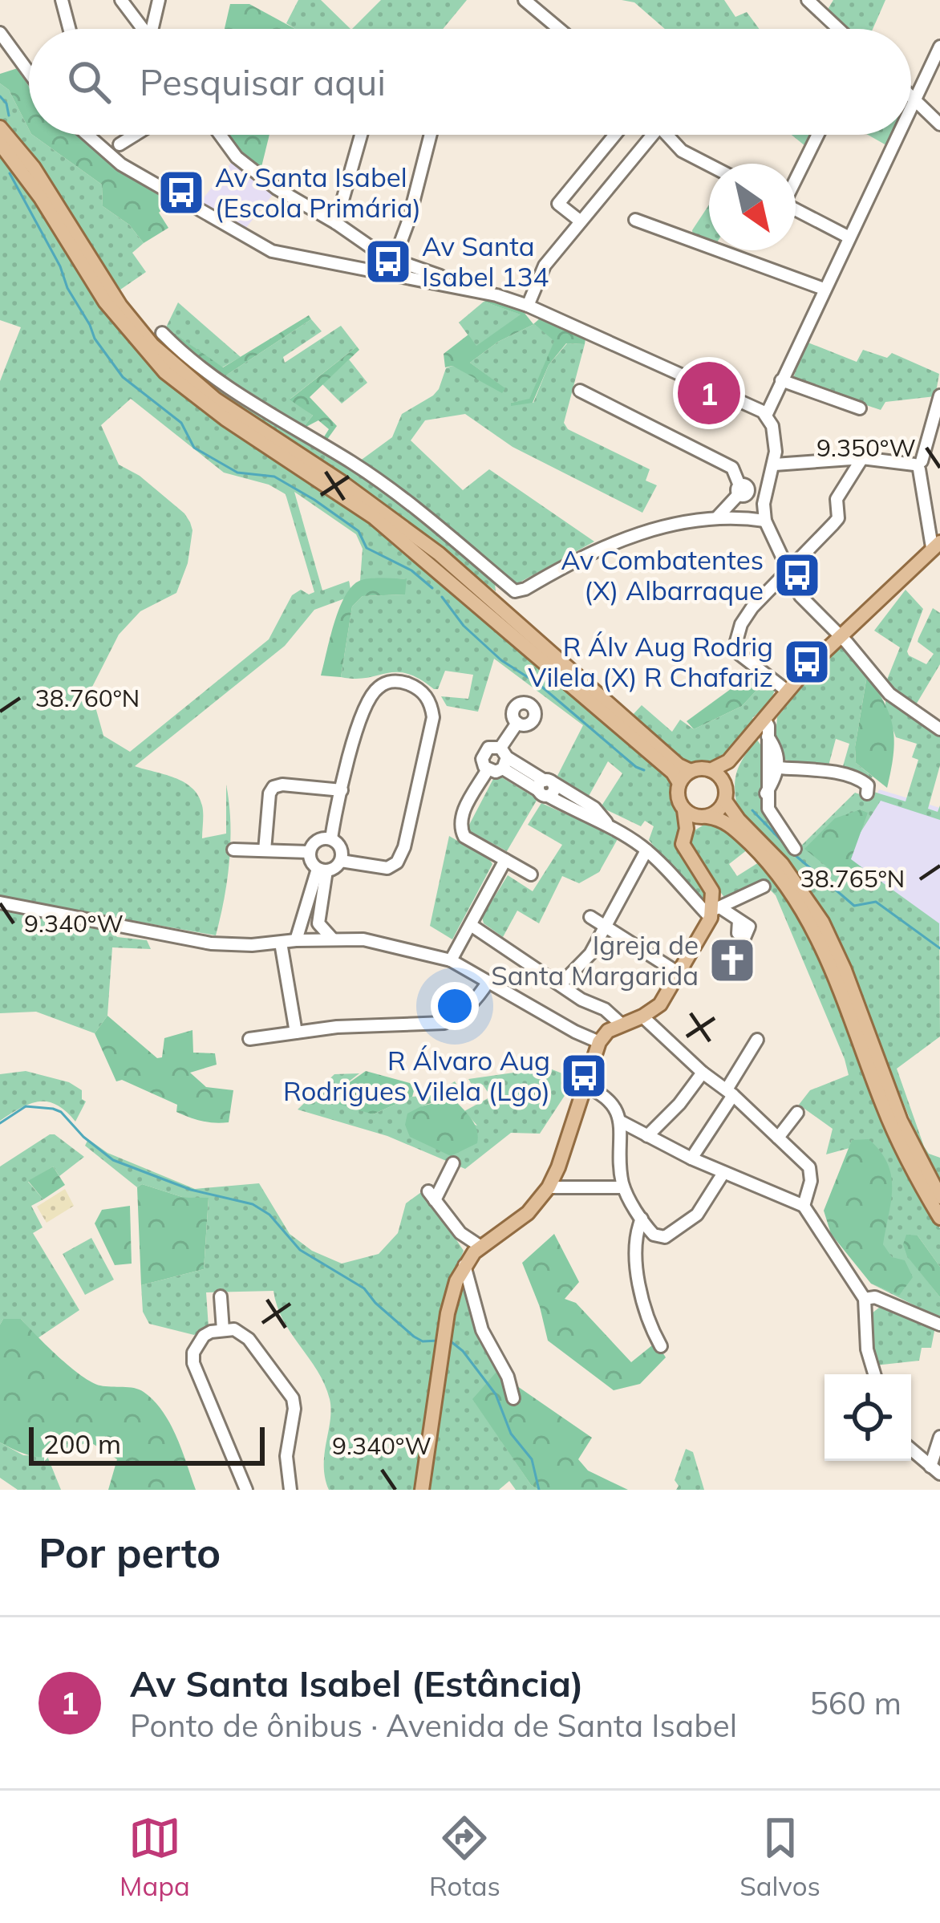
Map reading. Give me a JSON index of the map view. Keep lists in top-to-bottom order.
{
  "places": {
    "bus stop": [
      "Av Santa Isabel (Escola Primária)",
      "Av Santa Isabel 134",
      "Av Combatentes (X) Albarraque",
      "R Álv Aug Rodrig Vilela (X) R Chafariz",
      "R Álvaro Aug Rodrigues Vilela (Lgo)"
    ],
    "church": ["Igreja de Santa Margarida"]
  },
  "scale_bar": "200 m",
  "north": "bottom right",
  "page": {
    "search": "Pesquisar aqui",
    "pins": "1",
    "scale": "200 m",
    "heading": "Por perto",
    "list": [
      {
        "mark": "1",
        "name": "Av Santa Isabel (Estância)",
        "note": "Ponto de ônibus · Avenida de Santa Isabel",
        "value": "560 m"
      }
    ],
    "nav": ["Mapa", "Rotas", "Salvos"]
  },
  "coordinates": [
    "9.350°W",
    "38.760°N",
    "38.765°N",
    "9.340°W"
  ]
}
